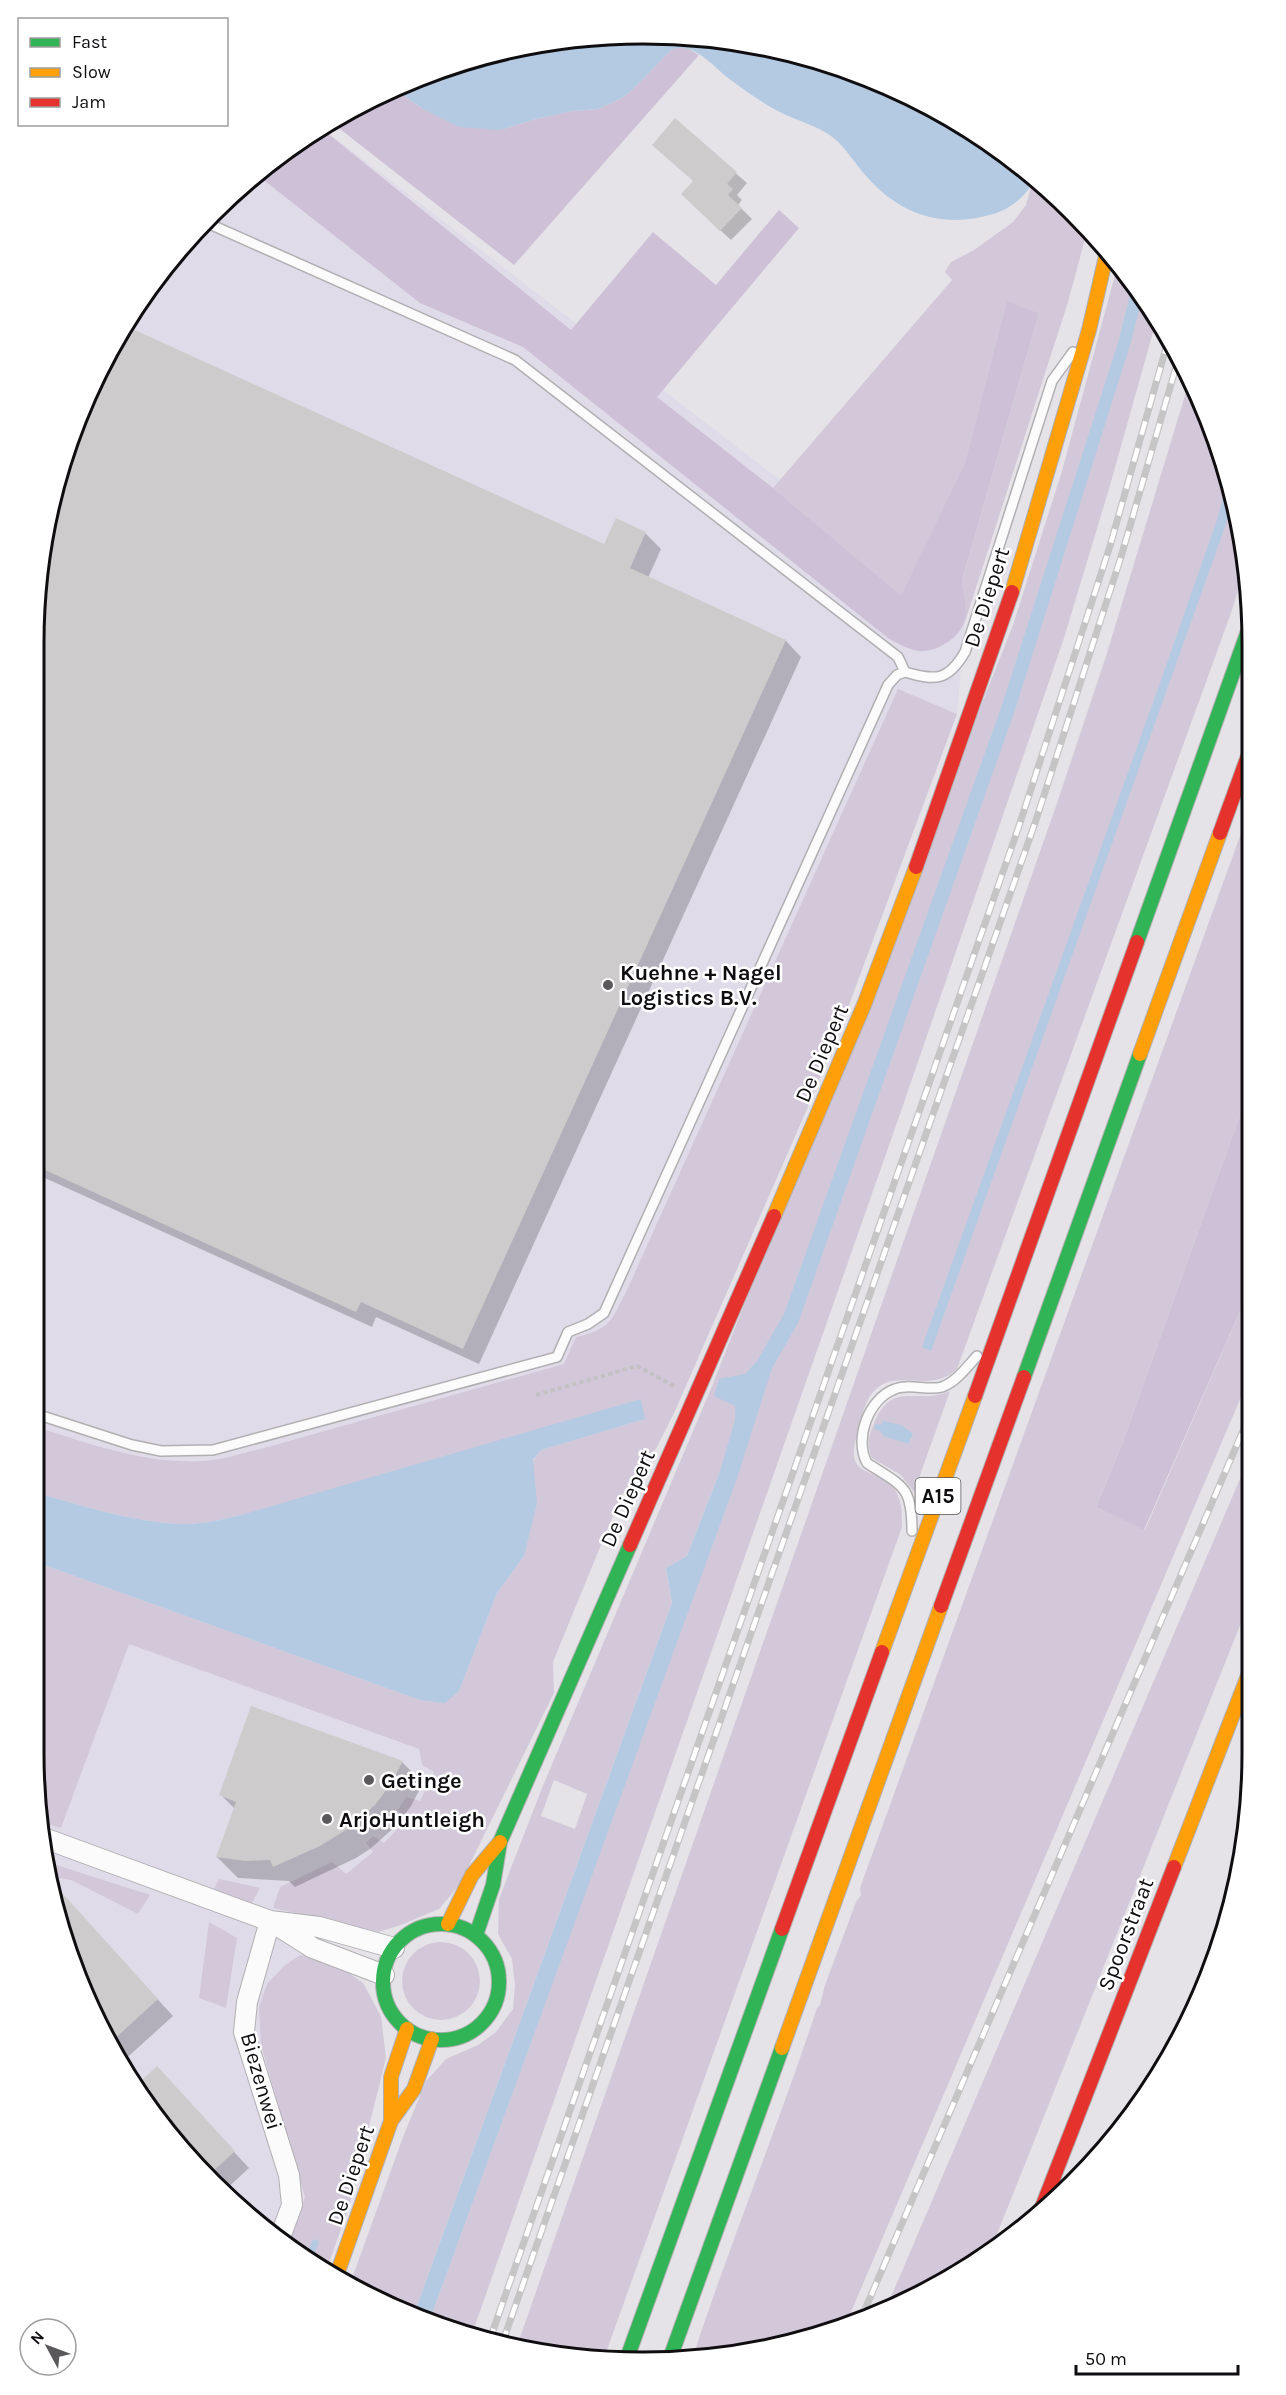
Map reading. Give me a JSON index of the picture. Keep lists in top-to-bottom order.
{
  "streets": {
    "main road": ["De Diepert", "A15", "Spoorstraat"],
    "street": ["Biezenwei"]
  },
  "places": ["Kuehne + Nagel Logistics B.V.", "Getinge", "ArjoHuntleigh"],
  "legend": ["Fast", "Slow", "Jam"],
  "scale_bar": "50 m",
  "north": "top left"
}
